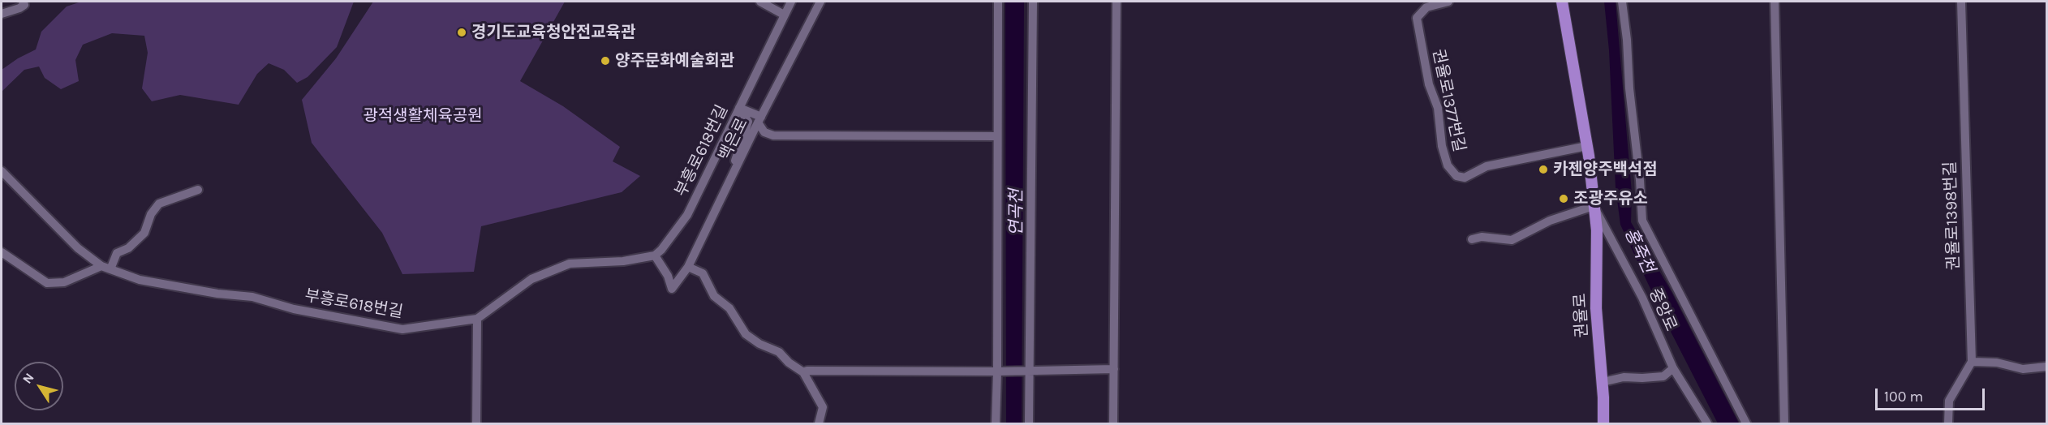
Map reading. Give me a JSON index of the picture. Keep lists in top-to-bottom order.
{
  "streets": {
    "main road": ["권율로"],
    "street": [
      "권율로1377번길",
      "백은로",
      "부흥로618번길",
      "권율로1398번길",
      "중앙로"
    ]
  },
  "crossings": [
    ["권율로1377번길", "권율로"],
    ["백은로", "부흥로618번길"],
    ["중앙로", "권율로"]
  ],
  "water": ["연곡천", "홍죽천"],
  "parks": ["광적생활체육공원"],
  "places": [
    "경기도교육청안전교육관",
    "양주문화예술회관",
    "카젠양주백석점",
    "조광주유소"
  ],
  "scale_bar": "100 m",
  "north": "top left"
}
